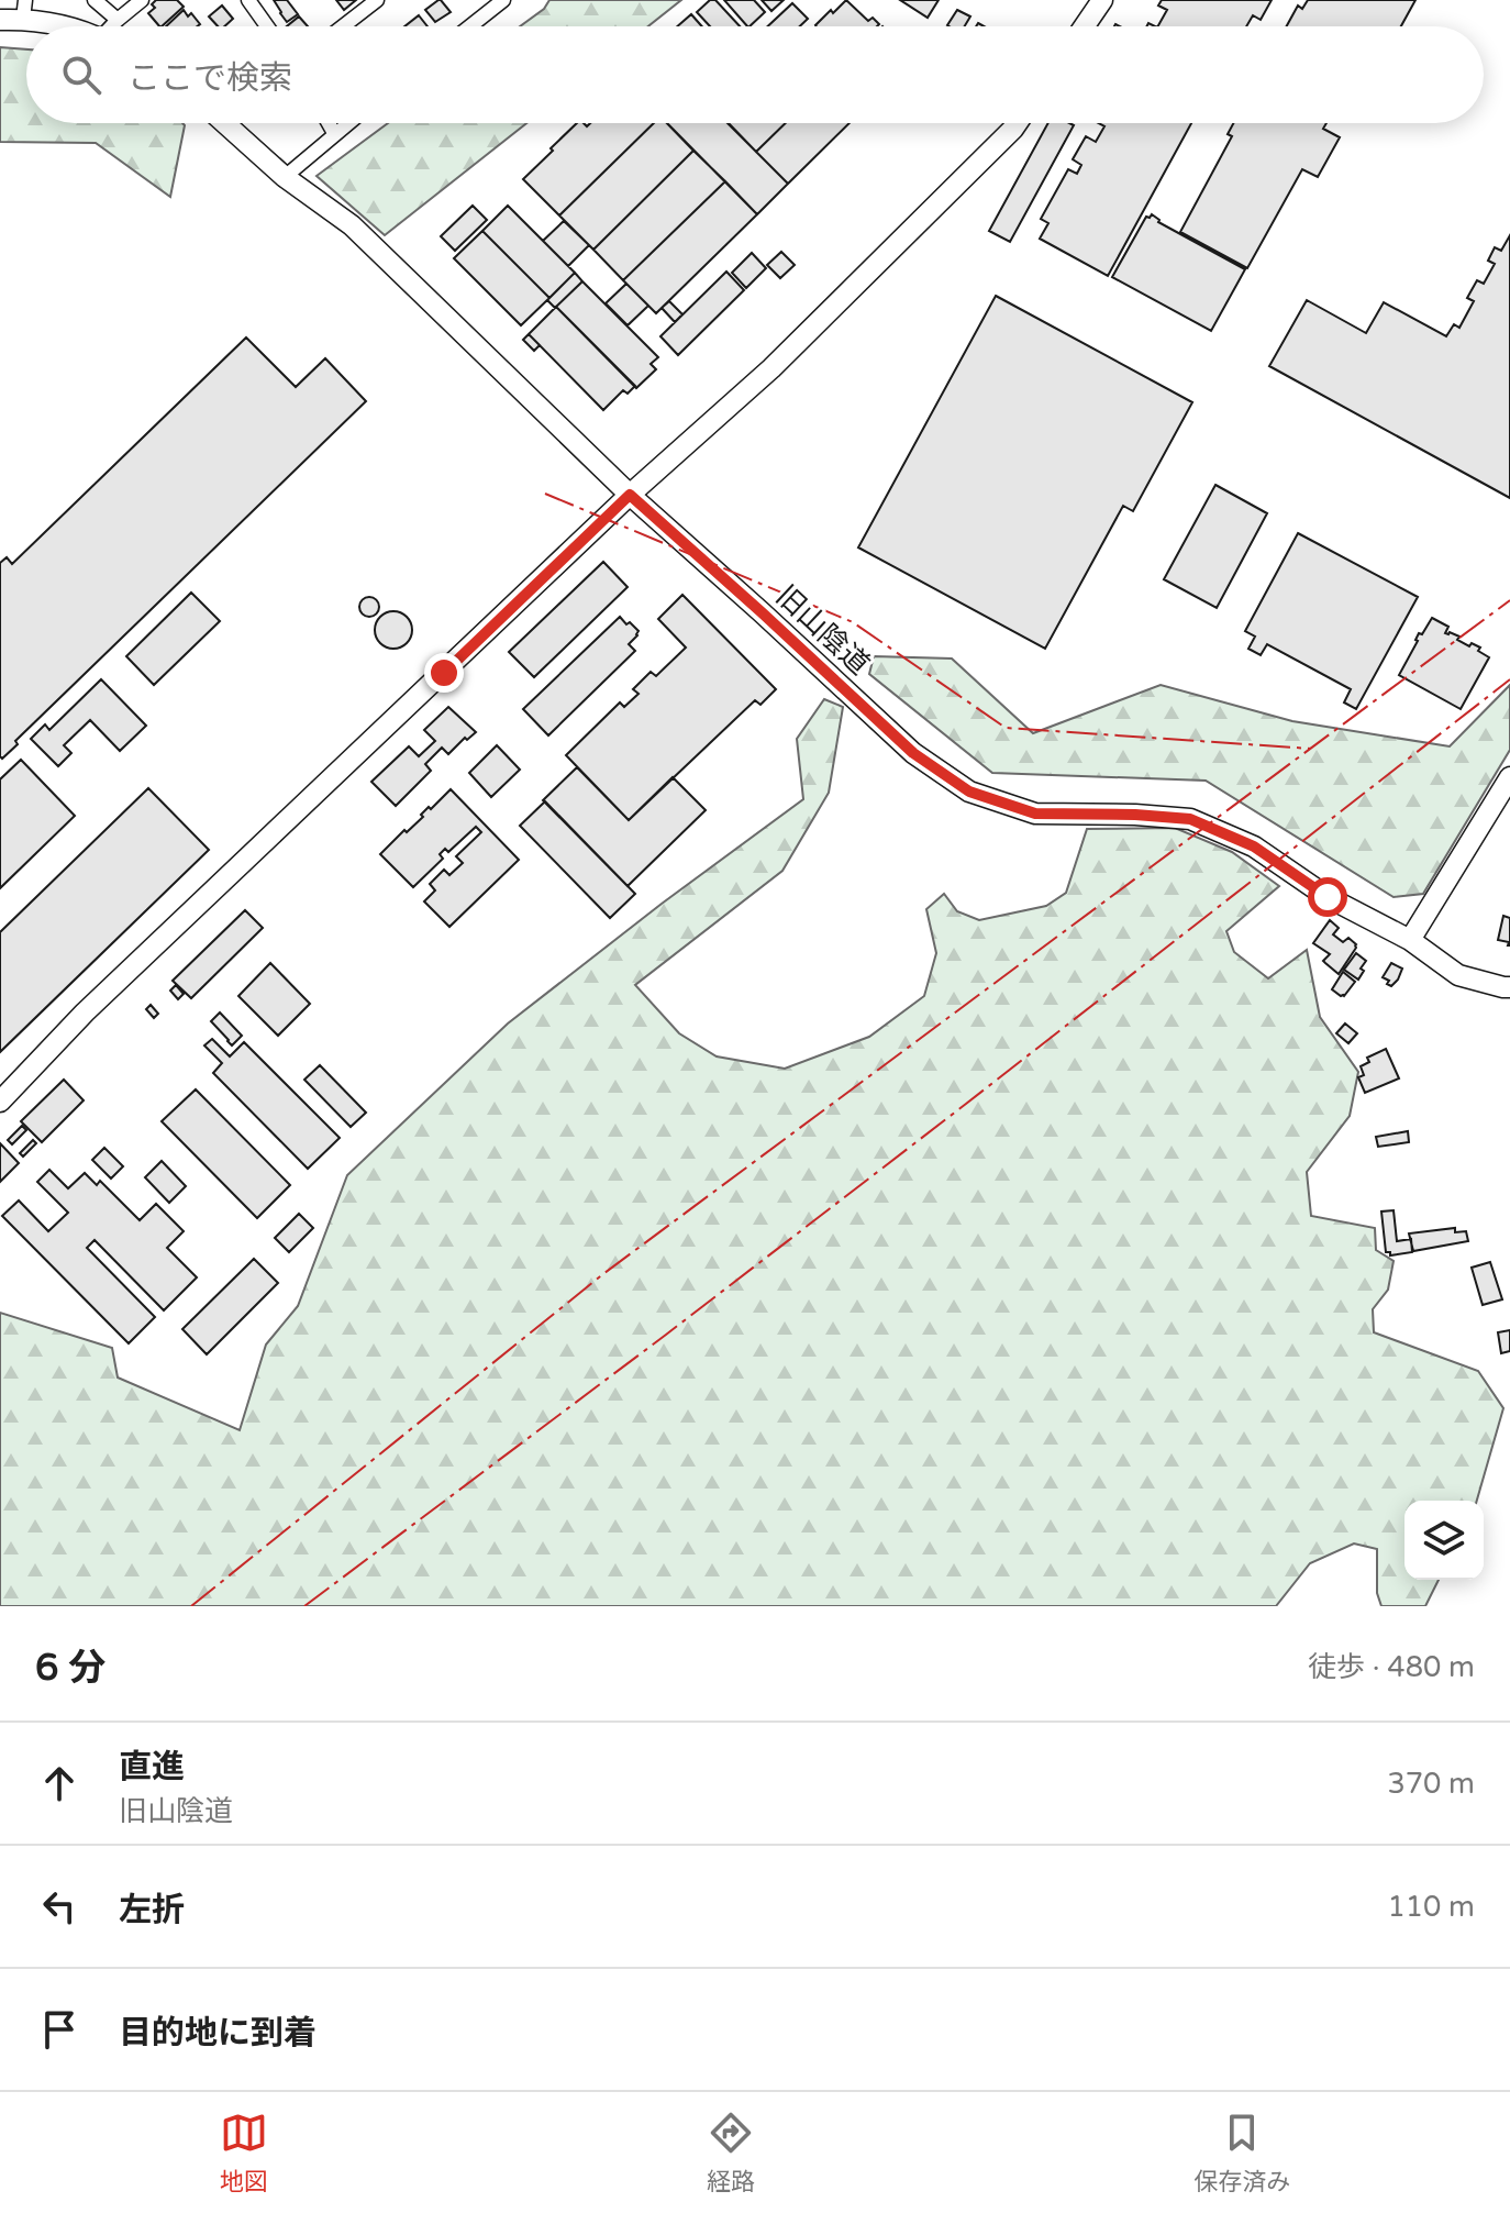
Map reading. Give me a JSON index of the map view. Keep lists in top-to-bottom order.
{
  "streets": {
    "street": ["旧山陰道"]
  },
  "page": {
    "search": "ここで検索",
    "heading": ["6 分", "徒歩 · 480 m"],
    "list": [
      ["直進", "旧山陰道", "370 m"],
      ["左折", "110 m"],
      "目的地に到着"
    ],
    "nav": ["地図", "経路", "保存済み"]
  }
}
